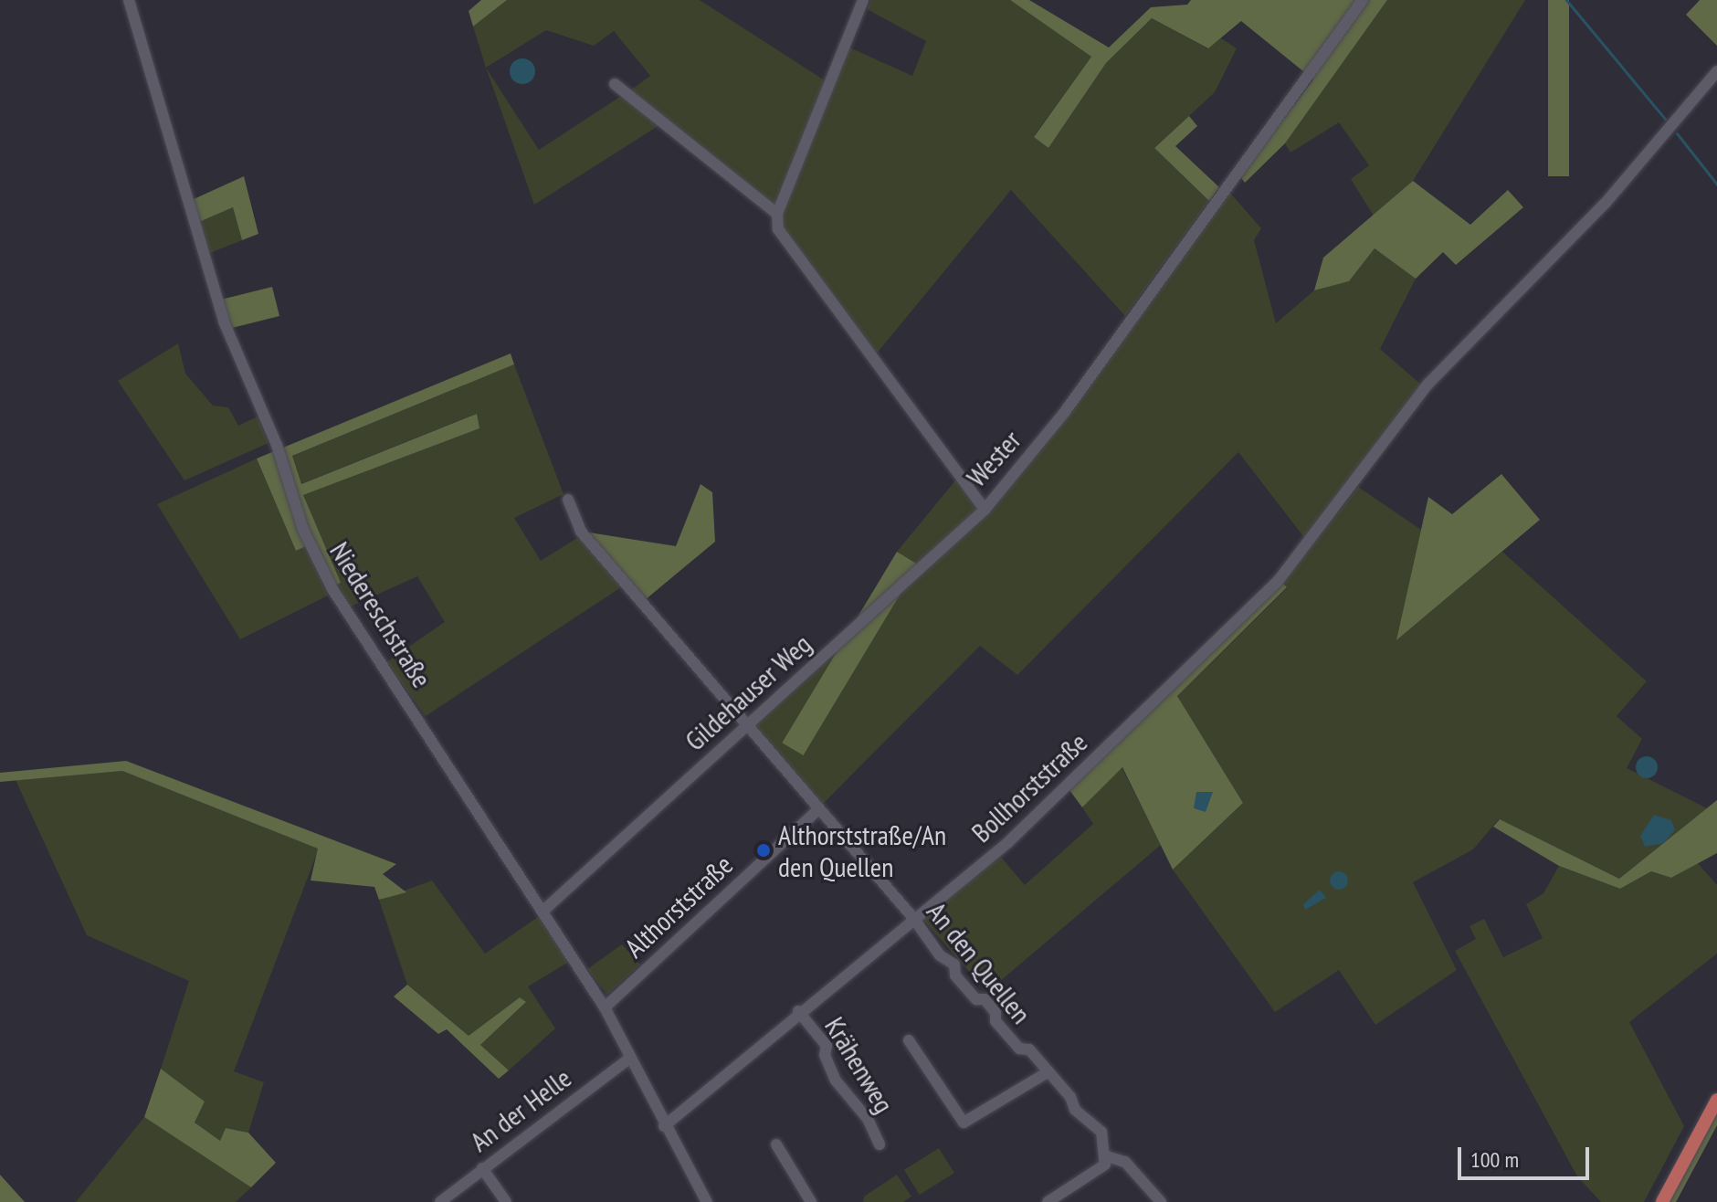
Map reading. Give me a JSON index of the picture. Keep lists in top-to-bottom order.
{
  "streets": {
    "street": [
      "Wester",
      "Niedereschstraße",
      "Gildehauser Weg",
      "Bollhorststraße",
      "Althorststraße",
      "An den Quellen",
      "Krähenweg",
      "An der Helle"
    ]
  },
  "crossings": [
    ["Wester", "Gildehauser Weg"],
    ["Niedereschstraße", "Gildehauser Weg"],
    ["Niedereschstraße", "Bollhorststraße"],
    ["Niedereschstraße", "Althorststraße"],
    ["Niedereschstraße", "An der Helle"],
    ["Gildehauser Weg", "An den Quellen"],
    ["Bollhorststraße", "An den Quellen"],
    ["Bollhorststraße", "Krähenweg"],
    ["Althorststraße", "An den Quellen"]
  ],
  "places": ["Althorststraße/An den Quellen"],
  "scale_bar": "100 m"
}
